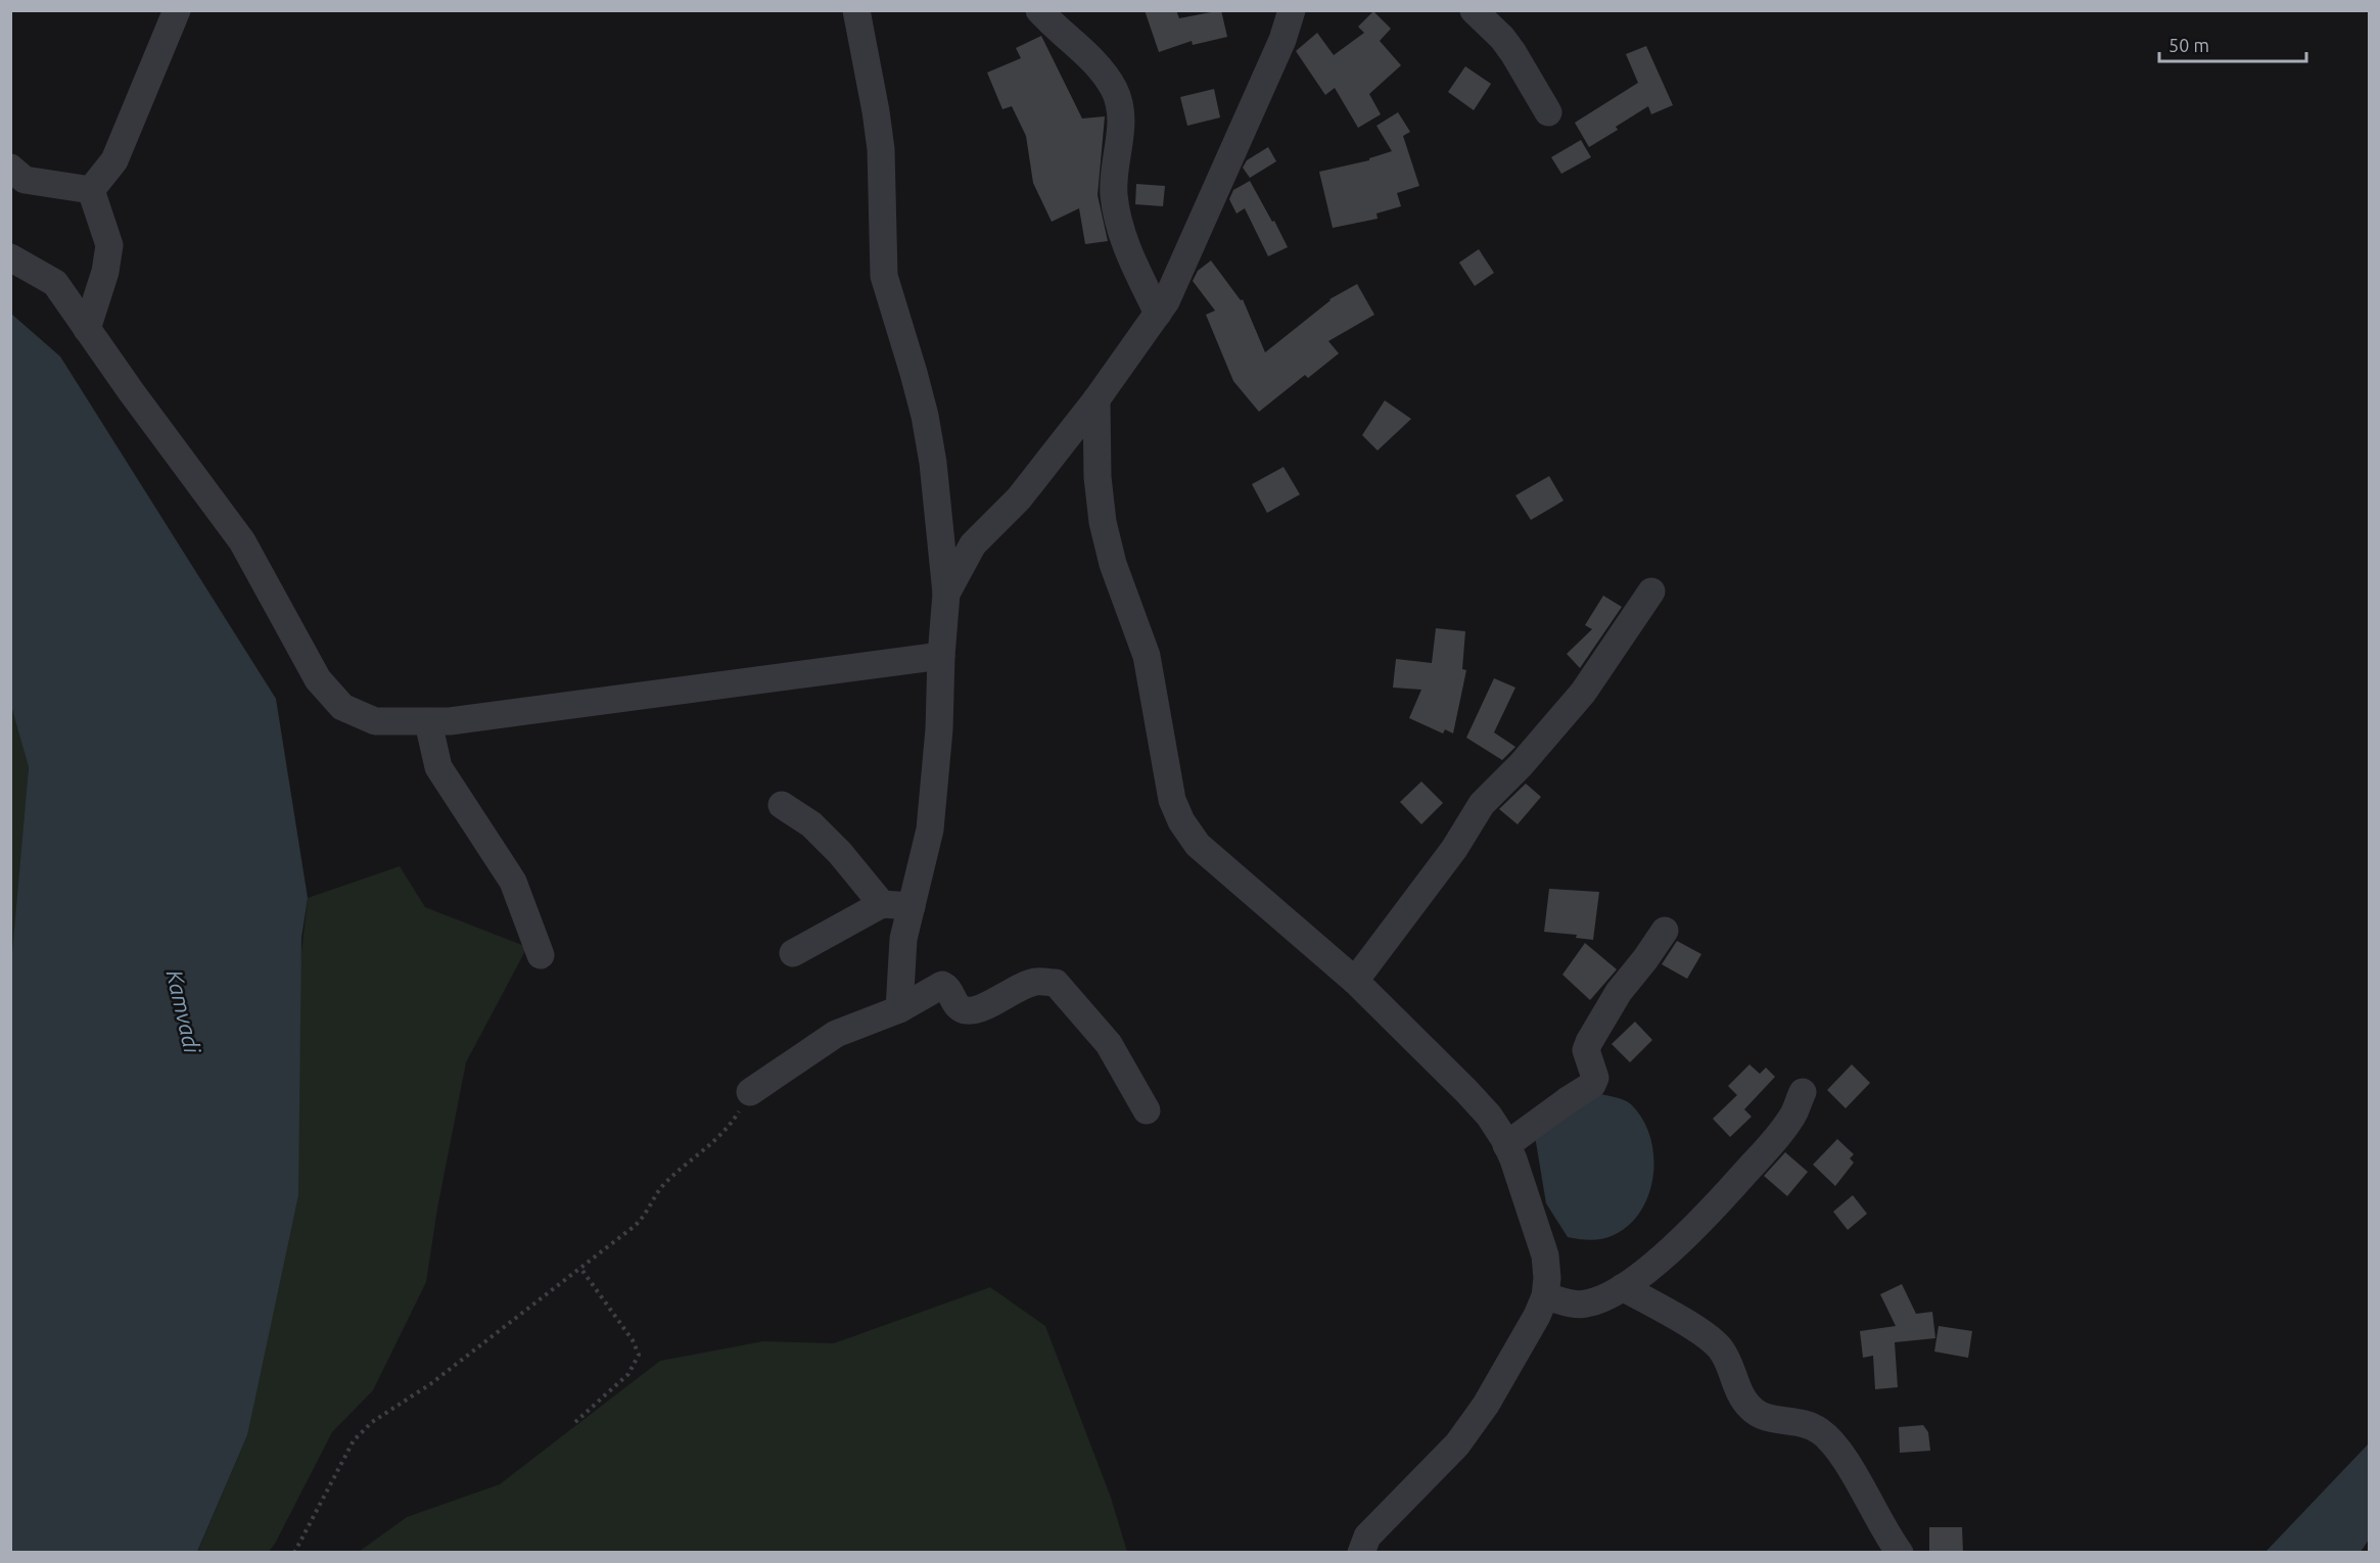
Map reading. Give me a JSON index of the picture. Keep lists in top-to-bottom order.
{
  "water": ["Kamvadi"],
  "scale_bar": "50 m"
}
